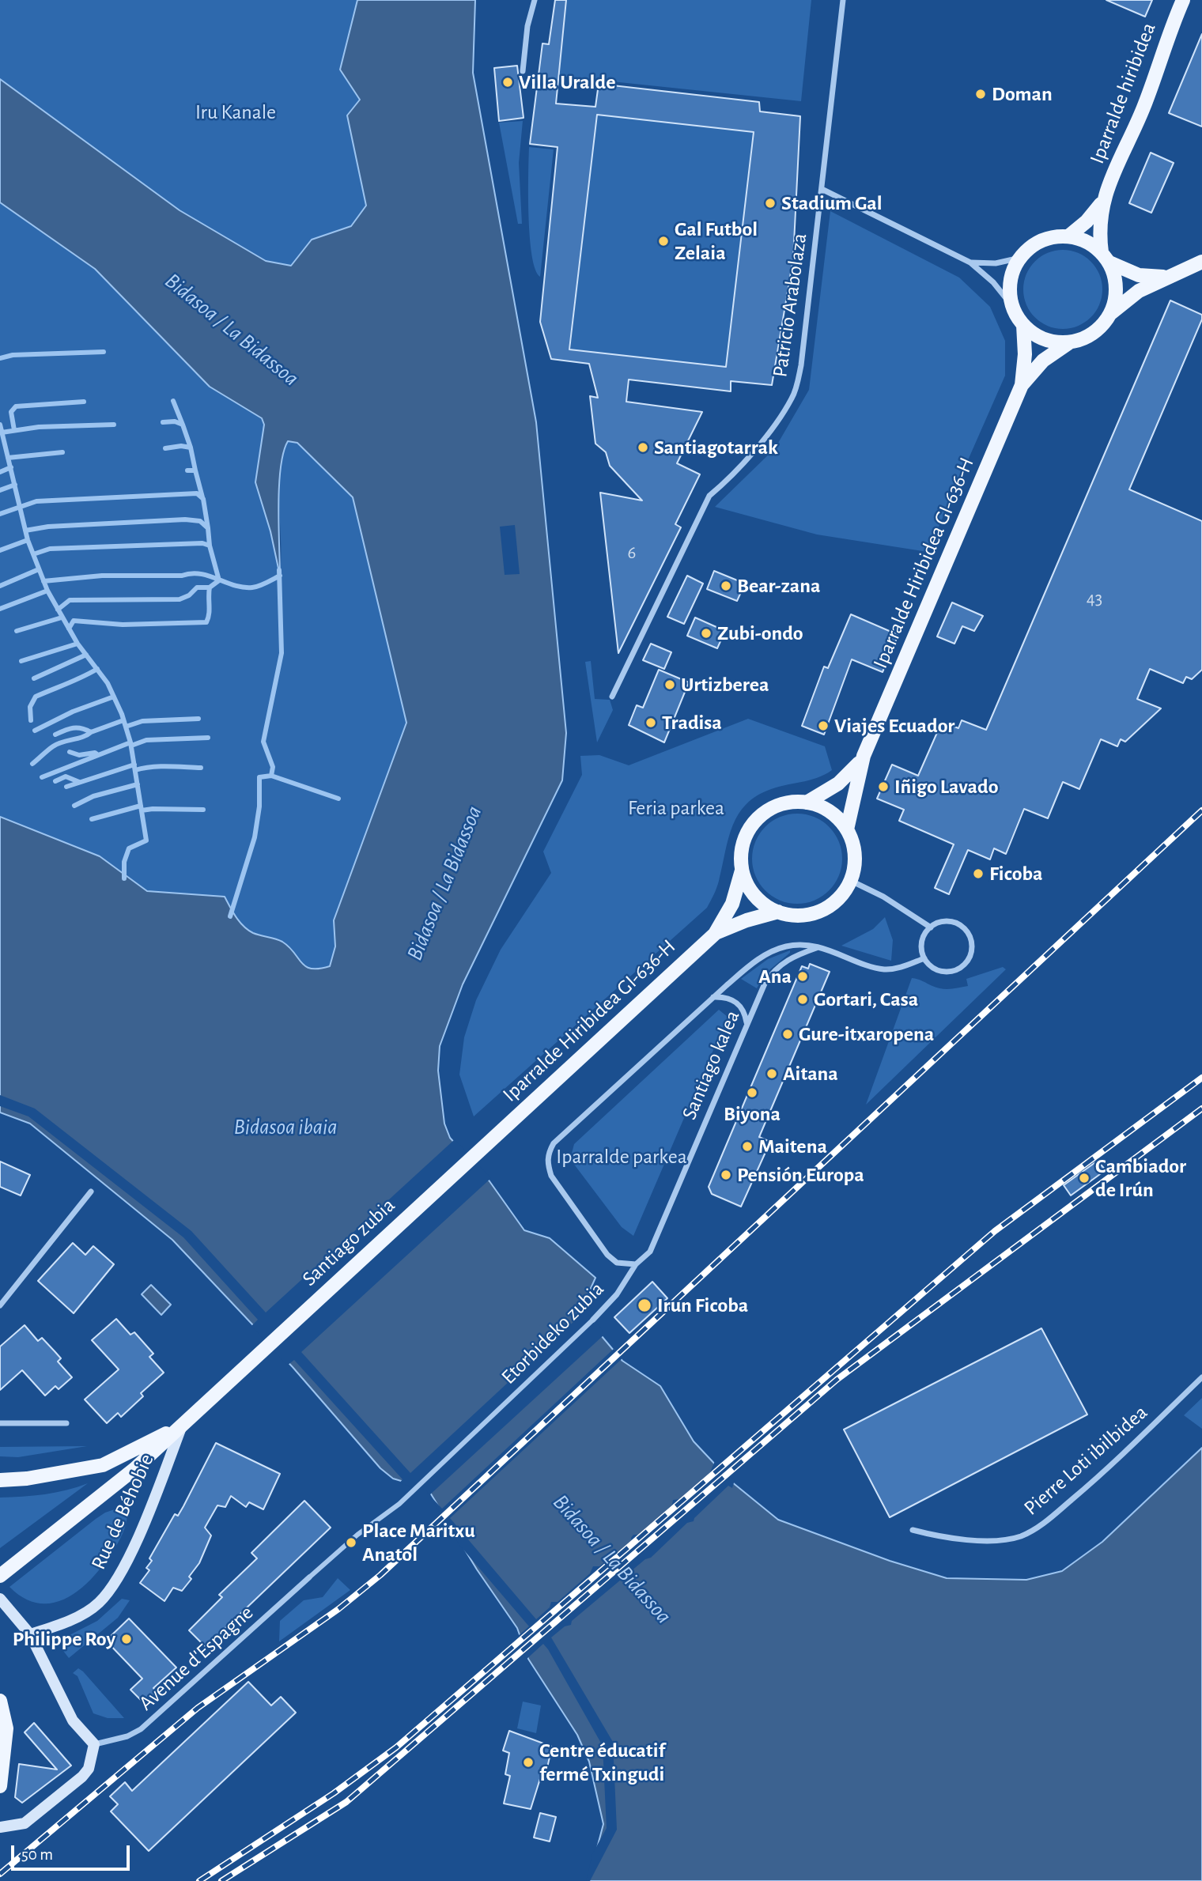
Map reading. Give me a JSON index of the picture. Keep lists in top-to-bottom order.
{
  "streets": {
    "main road": [
      "Iparralde hiribidea",
      "Iparralde Hiribidea GI-636-H",
      "Santiago zubia",
      "Rue de Béhobie"
    ],
    "street": [
      "Patricio Arabolaza",
      "Santiago kalea",
      "Etorbideko zubia",
      "Pierre Loti ibilbidea",
      "Avenue d'Espagne"
    ]
  },
  "crossings": [
    ["Iparralde hiribidea", "Iparralde Hiribidea GI-636-H"],
    ["Iparralde Hiribidea GI-636-H", "Santiago zubia"],
    ["Santiago kalea", "Etorbideko zubia"],
    ["Santiago zubia", "Rue de Béhobie"],
    ["Etorbideko zubia", "Avenue d'Espagne"]
  ],
  "water": ["Bidasoa / La Bidassoa", "Bidasoa ibaia"],
  "parks": ["Iru Kanale", "Feria parkea", "Iparralde parkea"],
  "places": [
    "Villa Uralde",
    "Doman",
    "Stadium Gal",
    "Gal Futbol Zelaia",
    "Santiagotarrak",
    "Bear-zana",
    "Zubi-ondo",
    "Urtizberea",
    "Tradisa",
    "Viajes Ecuador",
    "Iñigo Lavado",
    "Ficoba",
    "Ana",
    "Gortari, Casa",
    "Gure-itxaropena",
    "Aitana",
    "Biyona",
    "Maitena",
    "Pensión Europa",
    "Cambiador de Irún",
    "Irun Ficoba",
    "Place Maritxu Anatol",
    "Philippe Roy",
    "Centre éducatif fermé Txingudi"
  ],
  "house_numbers": ["6", "43"],
  "scale_bar": "50 m"
}
